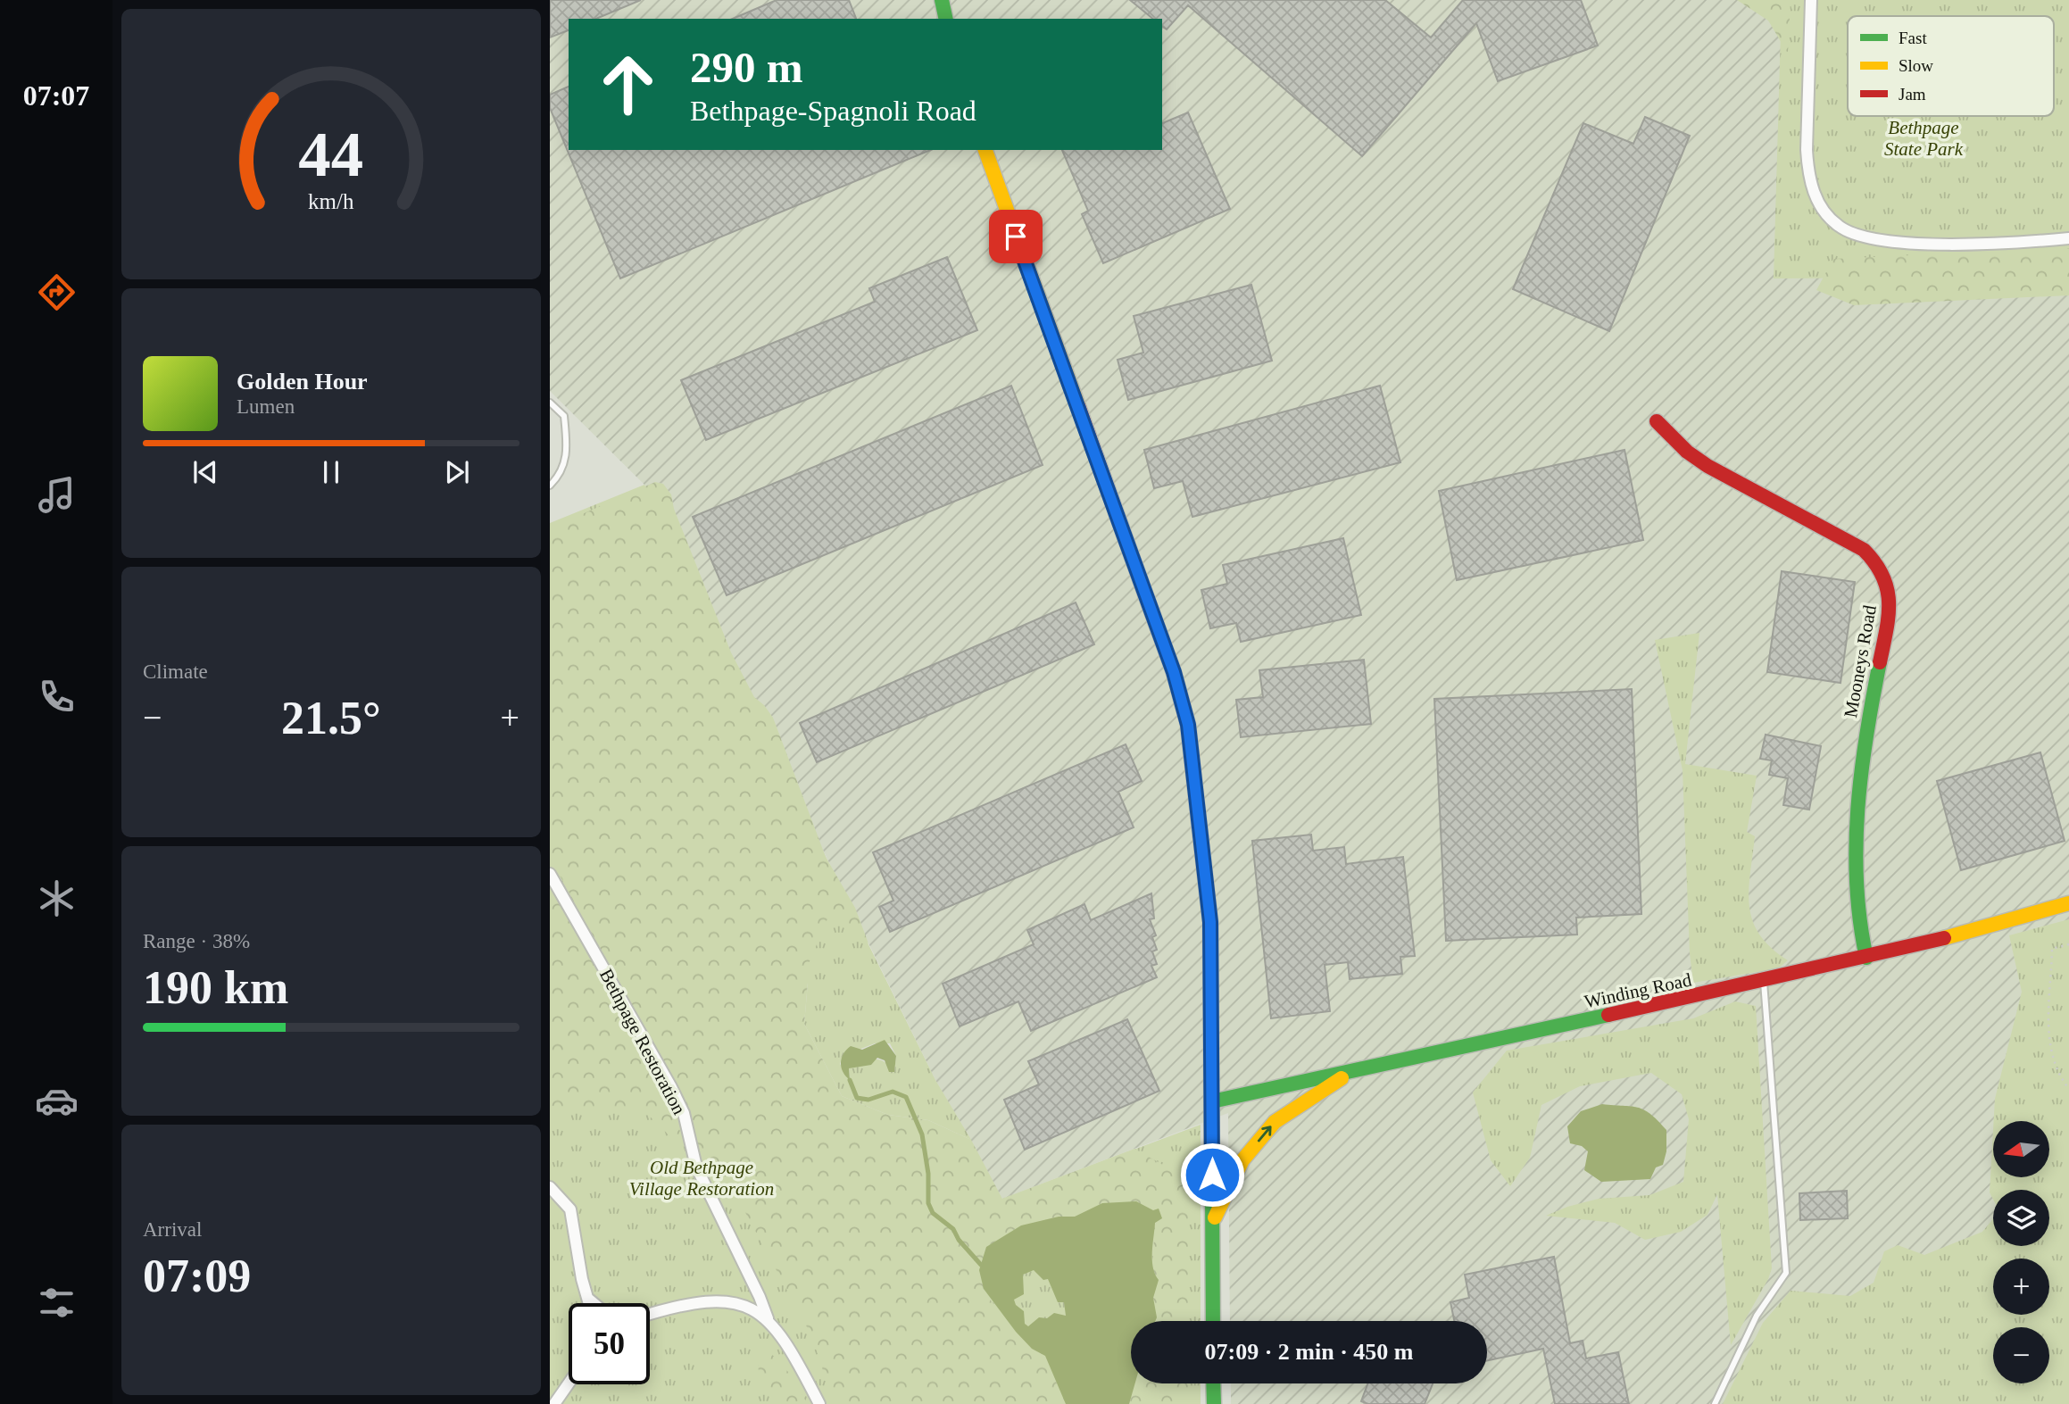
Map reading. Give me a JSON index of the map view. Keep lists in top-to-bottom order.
{
  "streets": {
    "street": ["Mooneys Road", "Winding Road", "Bethpage Restoration"]
  },
  "crossings": [
    ["Mooneys Road", "Winding Road"]
  ],
  "parks": ["Bethpage State Park", "Old Bethpage Village Restoration"],
  "legend": ["Fast", "Slow", "Jam"],
  "north": "left",
  "page": {
    "tabs": "07:07",
    "turn": ["290 m", "Bethpage-Spagnoli Road"],
    "song": ["Golden Hour", "Lumen"],
    "tile": [
      "Climate",
      ["Range · 38%", "190 km"],
      ["Arrival", "07:09"]
    ],
    "heat": ["−", "21.5°", "+"],
    "map_buttons": ["+", "−"],
    "limit": "50",
    "trip": "07:09 · 2 min · 450 m",
    "gauge": ["44", "km/h"]
  }
}
